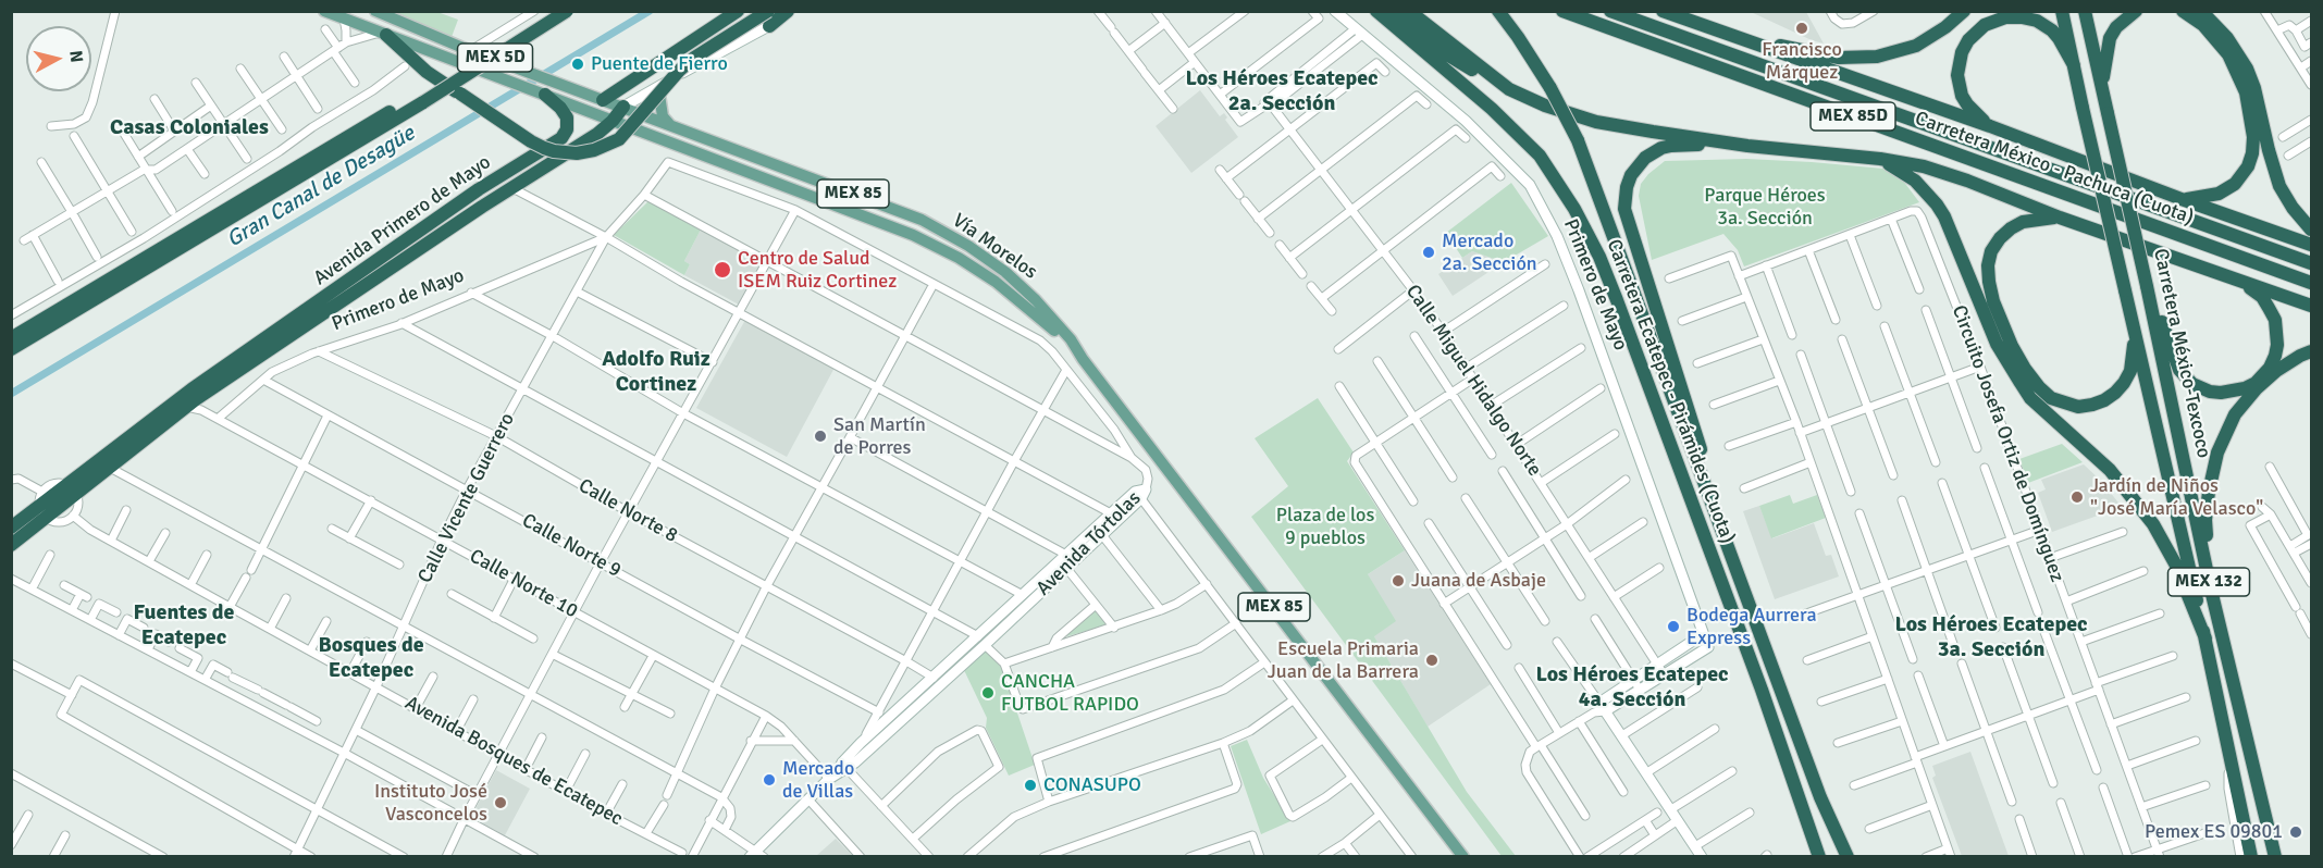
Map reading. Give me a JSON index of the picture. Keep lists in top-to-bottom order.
{
  "streets": {
    "highway": [
      "MEX 5D",
      "MEX 85D",
      "Carretera México - Pachuca (Cuota)",
      "Avenida Primero de Mayo",
      "Carretera México-Texcoco",
      "Carretera Ecatepec - Pirámides (Cuota)",
      "MEX 132"
    ],
    "main road": [
      "MEX 85",
      "Vía Morelos",
      "Primero de Mayo",
      "Avenida Tórtolas"
    ],
    "street": [
      "Calle Miguel Hidalgo Norte",
      "Circuito Josefa Ortiz de Domínguez",
      "Calle Vicente Guerrero",
      "Calle Norte 8",
      "Calle Norte 9",
      "Calle Norte 10",
      "Avenida Bosques de Ecatepec"
    ]
  },
  "crossings": [
    ["MEX 85", "Vía Morelos"],
    ["Avenida Primero de Mayo", "Vía Morelos"],
    ["Primero de Mayo", "Calle Vicente Guerrero"],
    ["Primero de Mayo", "Calle Norte 8"],
    ["Primero de Mayo", "Calle Norte 9"],
    ["Primero de Mayo", "Calle Norte 10"],
    ["Calle Vicente Guerrero", "Calle Norte 8"],
    ["Calle Vicente Guerrero", "Calle Norte 9"],
    ["Calle Vicente Guerrero", "Calle Norte 10"],
    ["Calle Vicente Guerrero", "Avenida Bosques de Ecatepec"],
    ["Calle Norte 8", "Avenida Tórtolas"],
    ["Avenida Tórtolas", "Calle Norte 10"]
  ],
  "districts": [
    "Los Héroes Ecatepec 2a. Sección",
    "Casas Coloniales",
    "Adolfo Ruiz Cortinez",
    "Fuentes de Ecatepec",
    "Los Héroes Ecatepec 3a. Sección",
    "Bosques de Ecatepec",
    "Los Héroes Ecatepec 4a. Sección"
  ],
  "water": ["Gran Canal de Desagüe"],
  "parks": ["Parque Héroes 3a. Sección", "Plaza de los 9 pueblos"],
  "places": [
    "Francisco Márquez",
    "Puente de Fierro",
    "Mercado 2a. Sección",
    "Centro de Salud ISEM Ruiz Cortinez",
    "San Martín de Porres",
    "Jardín de Niños \"José María Velasco\"",
    "Juana de Asbaje",
    "Bodega Aurrera Express",
    "Escuela Primaria Juan de la Barrera",
    "CANCHA FUTBOL RAPIDO",
    "Mercado de Villas",
    "CONASUPO",
    "Instituto José Vasconcelos",
    "Pemex ES 09801"
  ],
  "north": "right"
}
